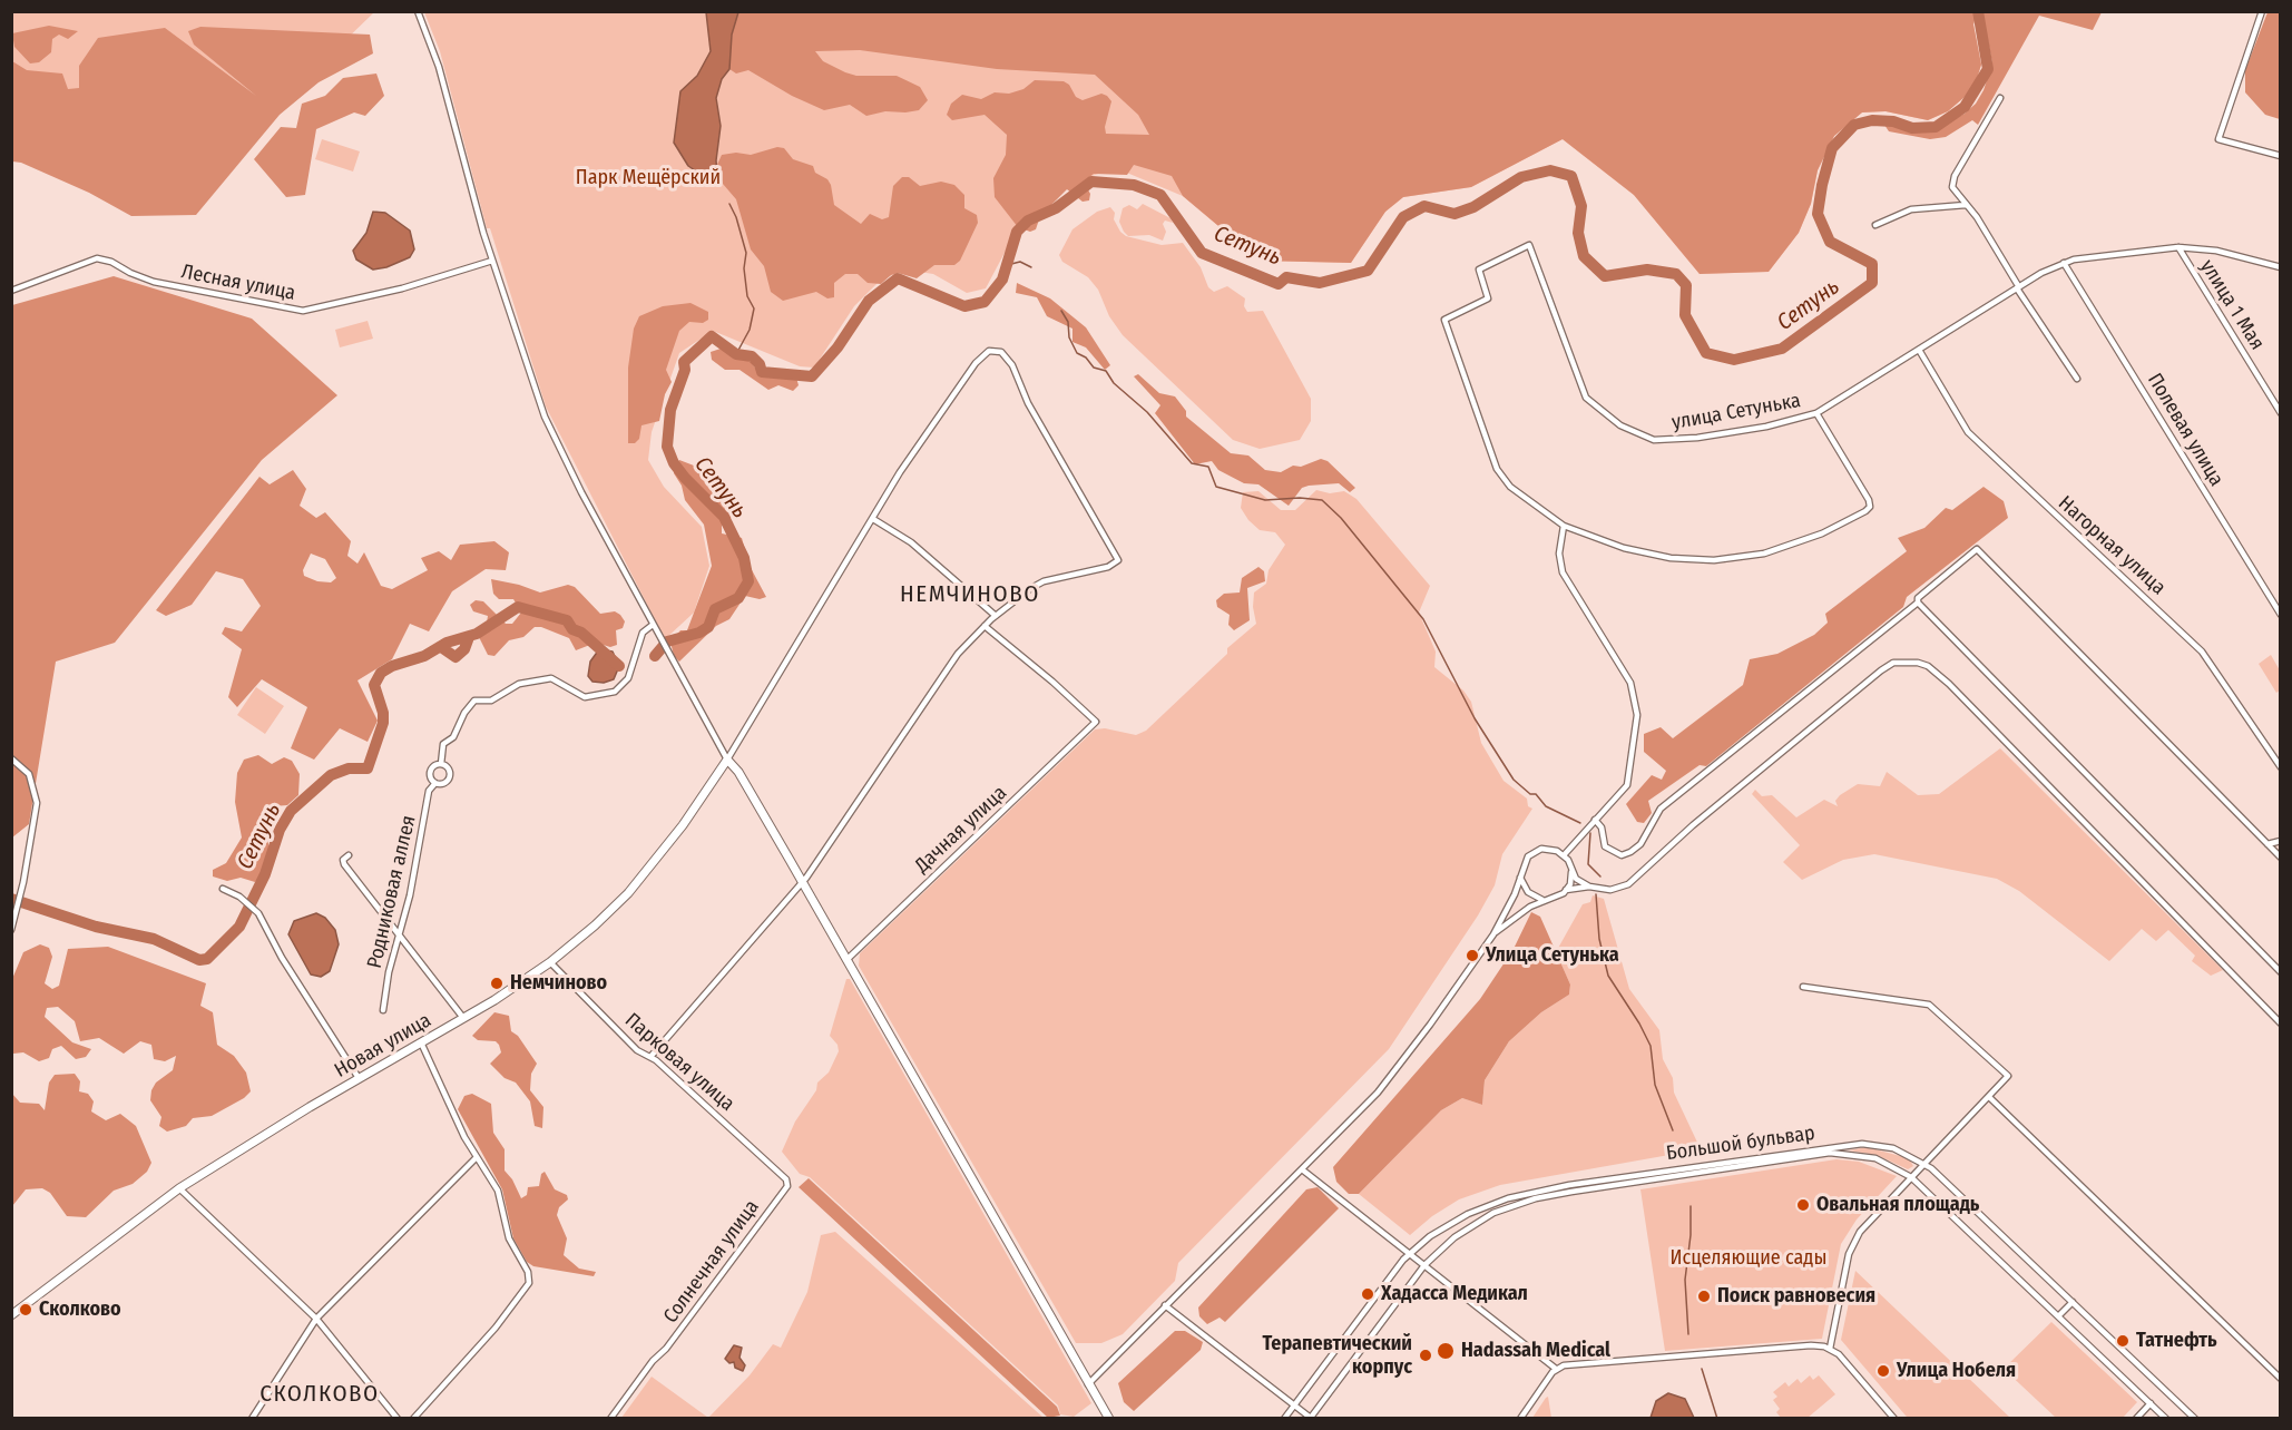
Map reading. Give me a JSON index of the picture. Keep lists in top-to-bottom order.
{
  "streets": {
    "street": [
      "Лесная улица",
      "улица 1 Мая",
      "улица Сетунька",
      "Полевая улица",
      "Нагорная улица",
      "Дачная улица",
      "Родниковая аллея",
      "Новая улица",
      "Парковая улица",
      "Большой бульвар",
      "Солнечная улица"
    ]
  },
  "crossings": [
    ["Новая улица", "Парковая улица"],
    ["Парковая улица", "Солнечная улица"]
  ],
  "districts": ["НЕМЧИНОВО", "СКОЛКОВО"],
  "water": ["Сетунь"],
  "parks": ["Парк Мещёрский", "Исцеляющие сады"],
  "places": [
    "Улица Сетунька",
    "Немчиново",
    "Овальная площадь",
    "Хадасса Медикал",
    "Поиск равновесия",
    "Сколково",
    "Татнефть",
    "Hadassah Medical",
    "Терапевтический корпус",
    "Улица Нобеля"
  ]
}
